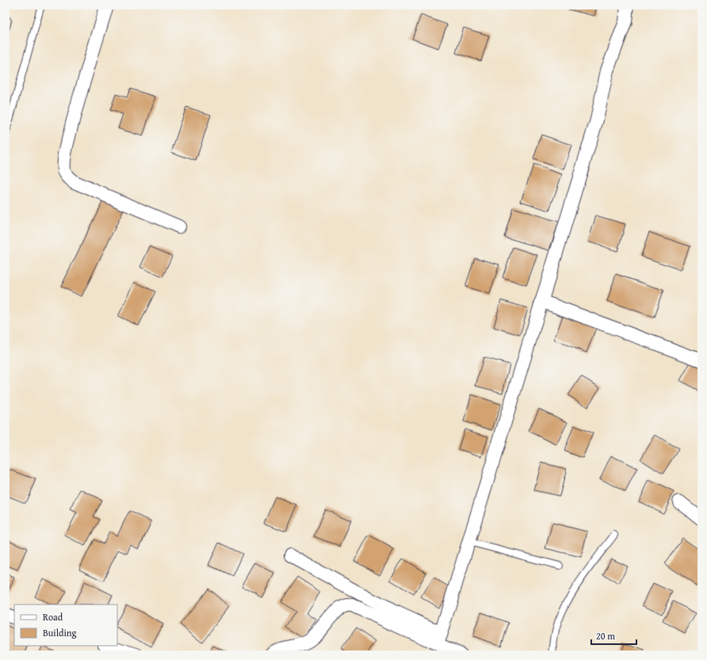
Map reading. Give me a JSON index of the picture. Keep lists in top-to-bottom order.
{
  "legend": ["Road", "Building"],
  "scale_bar": "20 m"
}
